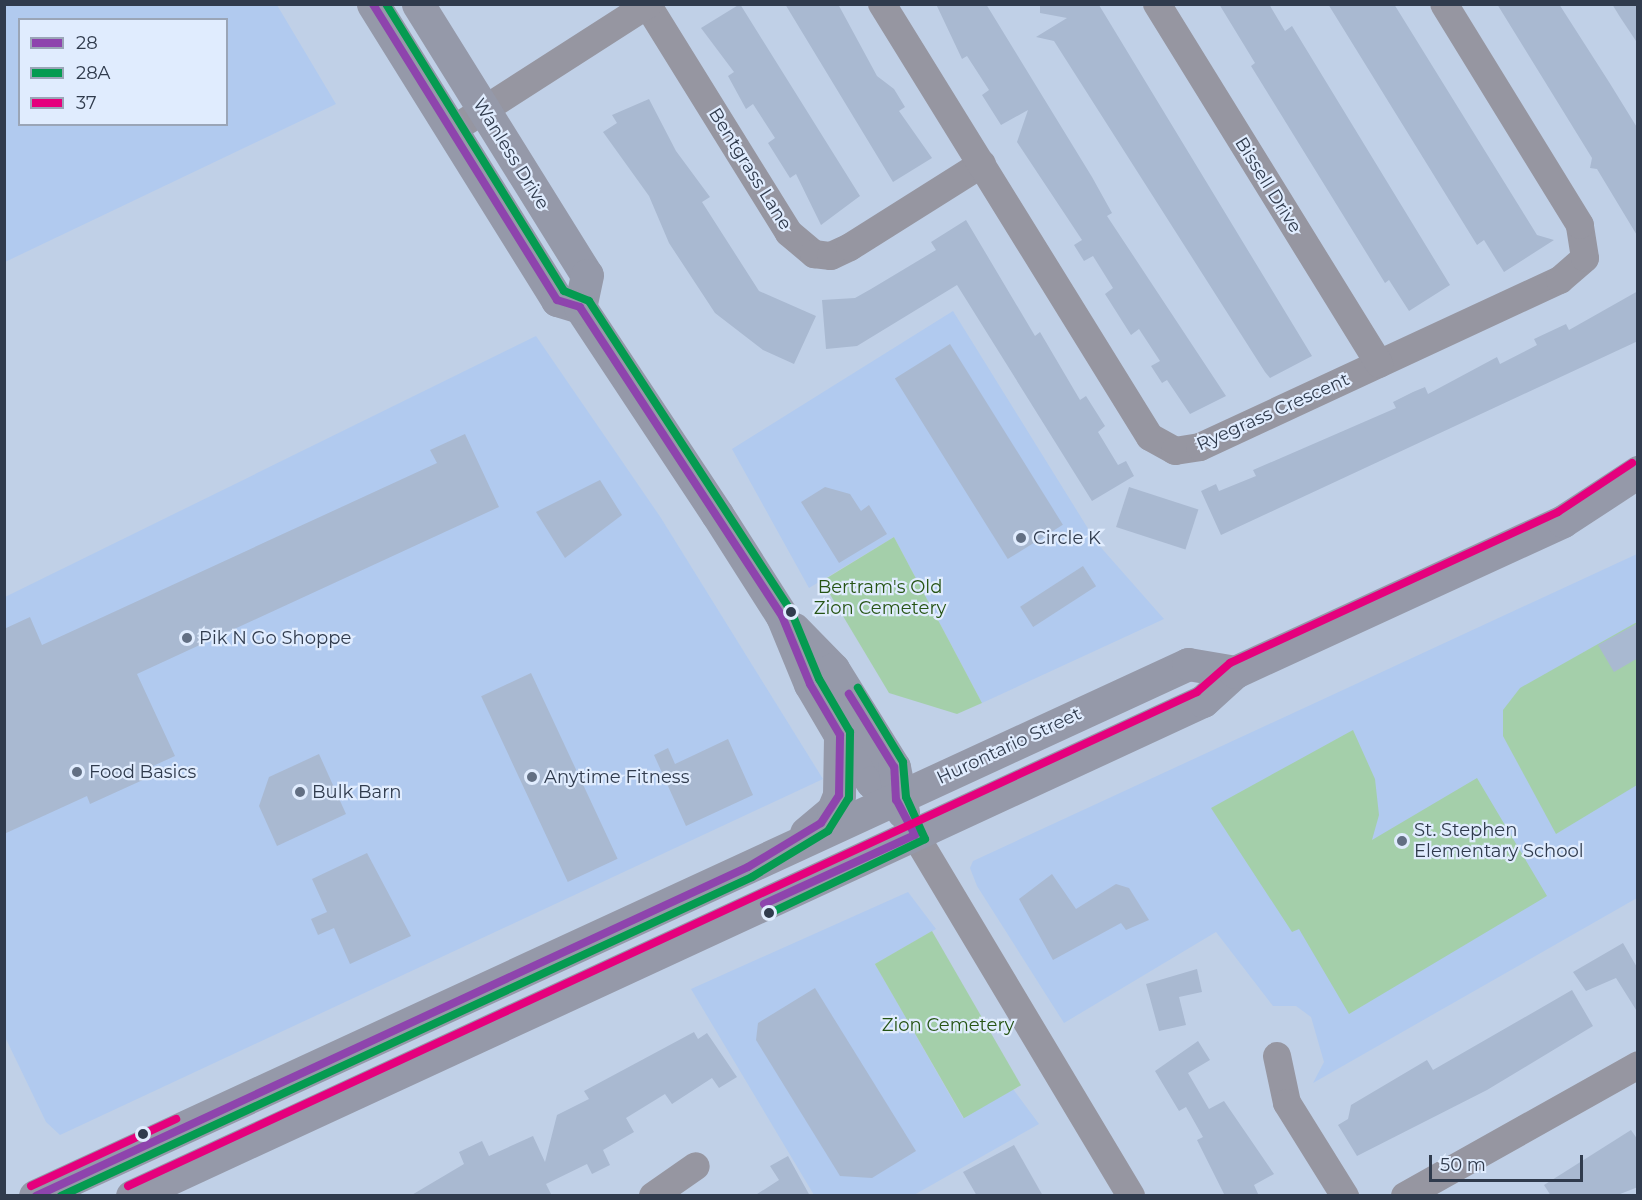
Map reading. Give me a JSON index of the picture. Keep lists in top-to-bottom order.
{
  "streets": {
    "main road": ["Wanless Drive", "Hurontario Street"],
    "street": ["Bentgrass Lane", "Bissell Drive", "Ryegrass Crescent"]
  },
  "crossings": [
    ["Bentgrass Lane", "Ryegrass Crescent"],
    ["Bissell Drive", "Ryegrass Crescent"]
  ],
  "parks": ["Bertram's Old Zion Cemetery", "Zion Cemetery"],
  "places": [
    "Circle K",
    "Pik N Go Shoppe",
    "Food Basics",
    "Anytime Fitness",
    "Bulk Barn",
    "St. Stephen Elementary School"
  ],
  "lines": ["transit line 28", "transit line 28A", "transit line 37"],
  "legend": ["28", "28A", "37"],
  "scale_bar": "50 m"
}
